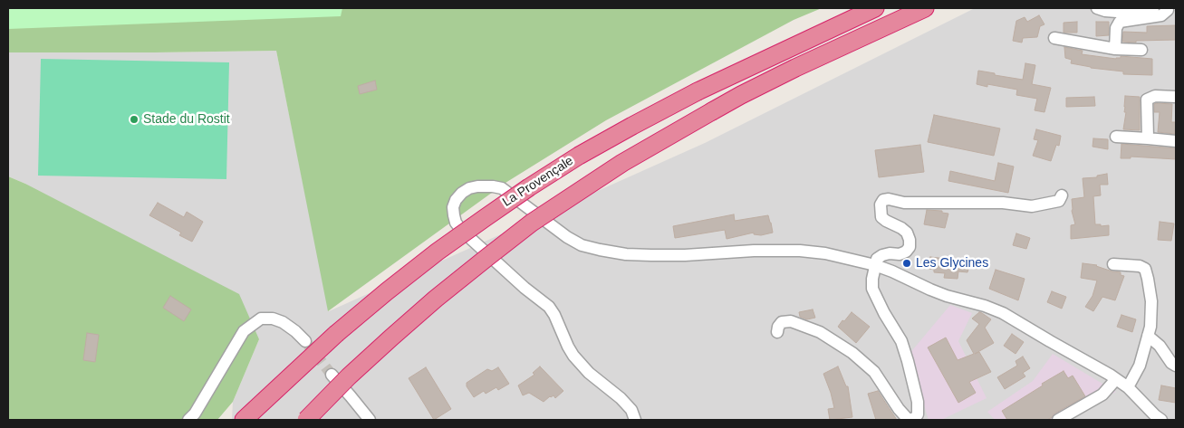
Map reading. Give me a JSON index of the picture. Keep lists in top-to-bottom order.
{
  "streets": {
    "highway": ["La Provençale"]
  },
  "places": ["Stade du Rostit", "Les Glycines"]
}
